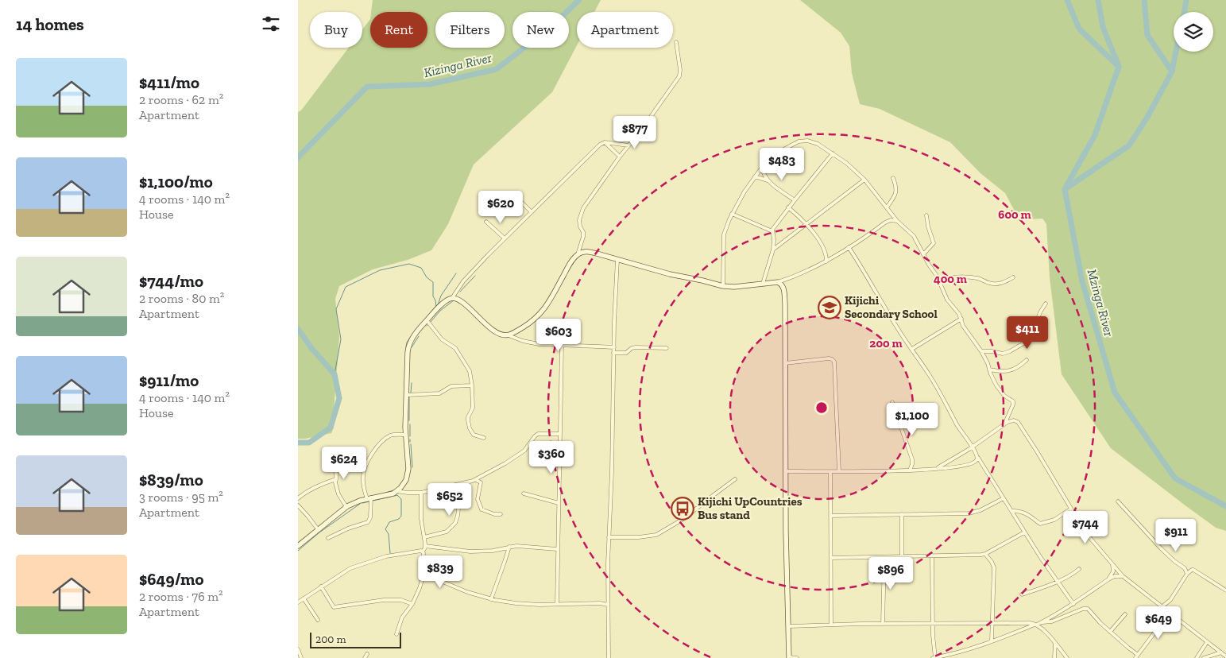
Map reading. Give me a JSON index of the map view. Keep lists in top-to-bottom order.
{
  "water": ["Kizinga River", "Mzinga River"],
  "places": {
    "school or university": ["Kijichi Secondary School"],
    "bus stop": ["Kijichi UpCountries Bus stand"]
  },
  "scale_bar": "200 m",
  "page": {
    "heading": "14 homes",
    "chip": [
      "Buy",
      "Rent",
      "Filters",
      "New",
      "Apartment"
    ],
    "list": [
      {
        "name": "$411/mo",
        "note": "2 rooms · 62 m² · Apartment"
      },
      {
        "name": "$1,100/mo",
        "note": "4 rooms · 140 m² · House"
      },
      {
        "name": "$744/mo",
        "note": "2 rooms · 80 m² · Apartment"
      },
      {
        "name": "$911/mo",
        "note": "4 rooms · 140 m² · House"
      },
      {
        "name": "$839/mo",
        "note": "3 rooms · 95 m² · Apartment"
      },
      {
        "name": "$649/mo",
        "note": "2 rooms · 76 m² · Apartment"
      }
    ],
    "price": [
      "$877",
      "$483",
      "$620",
      "$411",
      "$603",
      "$1,100",
      "$360",
      "$624",
      "$652",
      "$744",
      "$911",
      "$839",
      "$896",
      "$649"
    ],
    "scale": "200 m"
  },
  "rings": ["600 m", "400 m", "200 m"]
}
